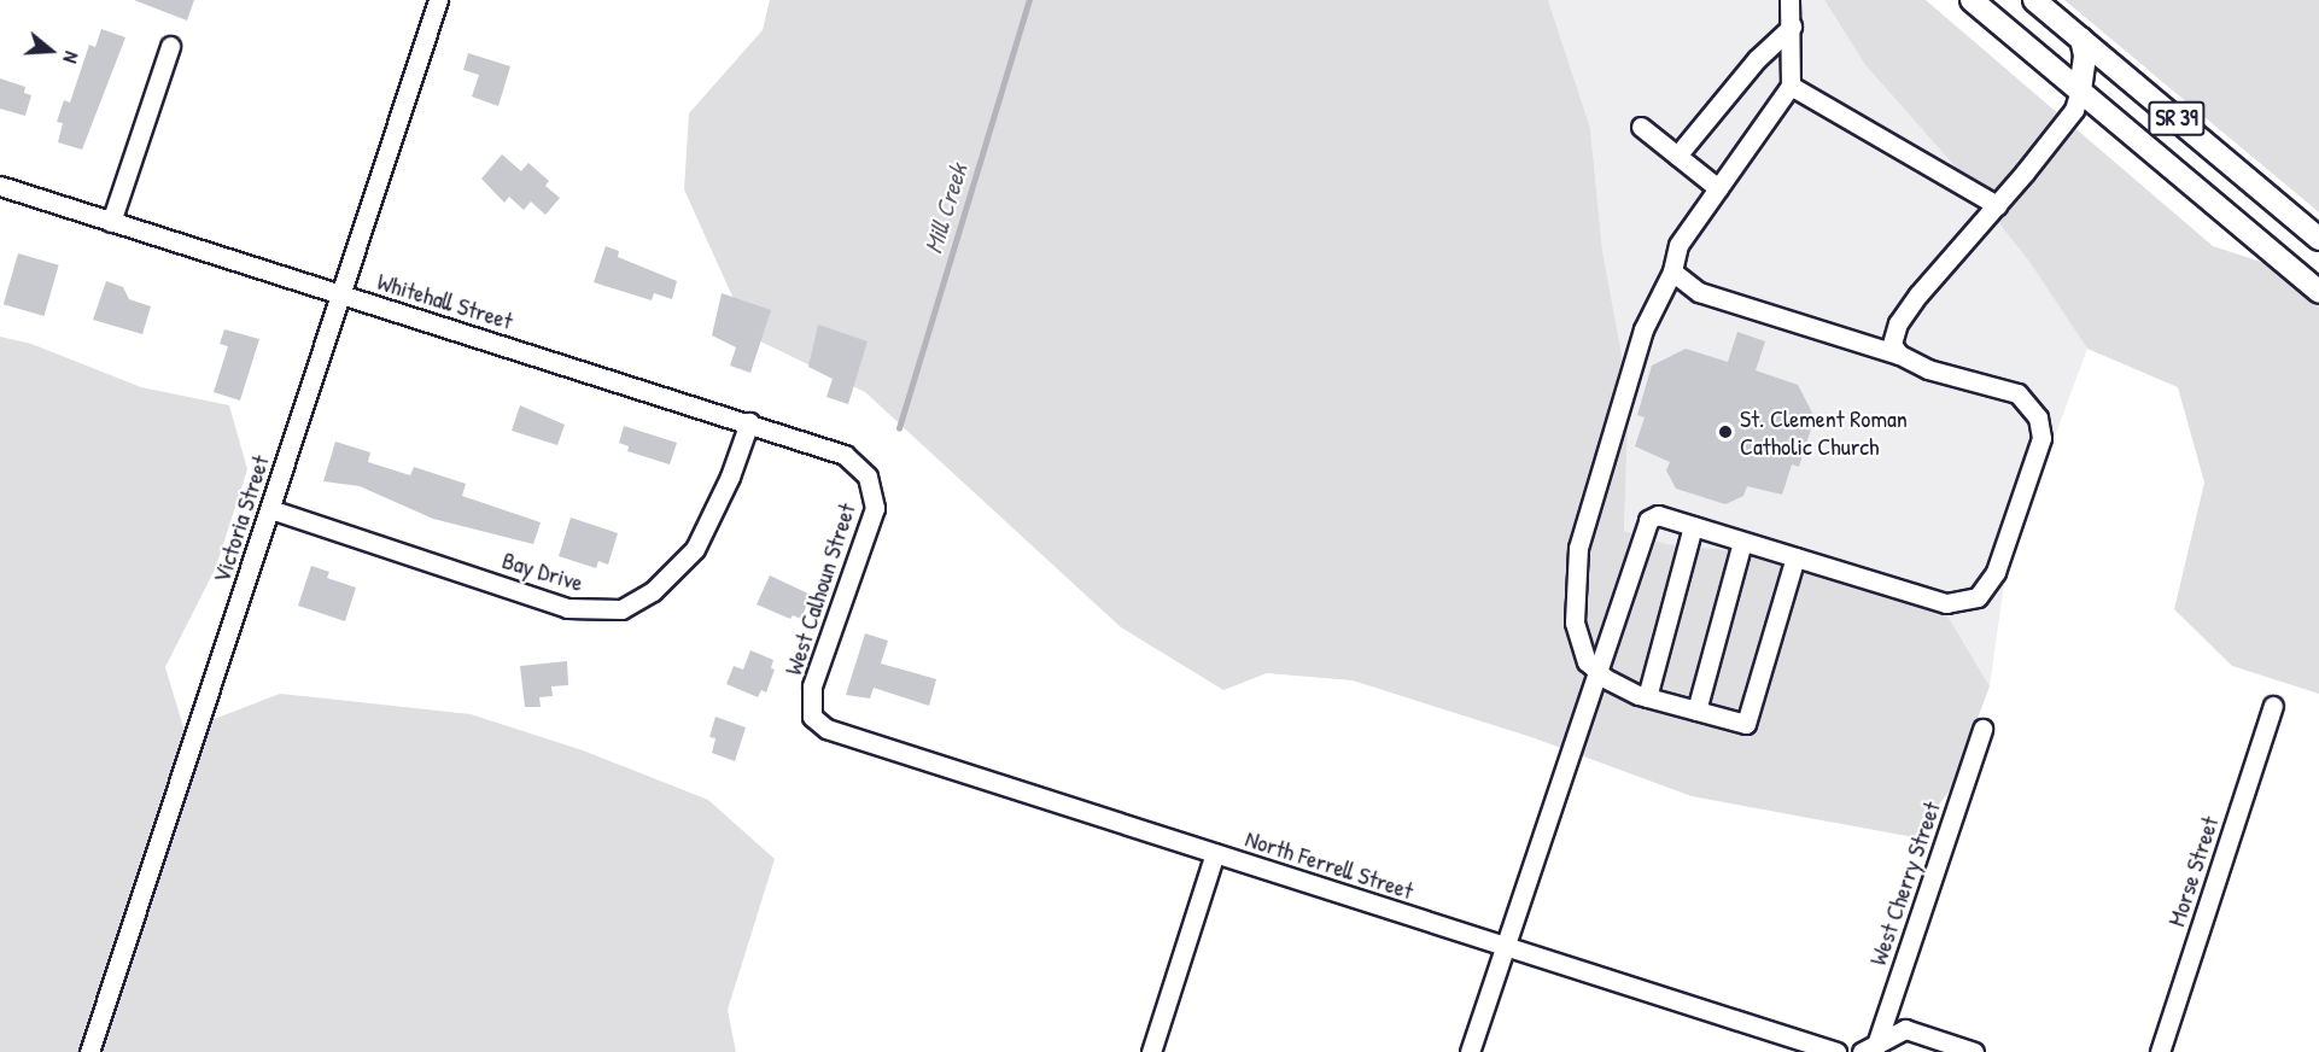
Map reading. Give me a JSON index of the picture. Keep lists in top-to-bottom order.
{
  "streets": {
    "main road": ["SR 39"],
    "street": [
      "Whitehall Street",
      "Victoria Street",
      "Bay Drive",
      "West Calhoun Street",
      "North Ferrell Street",
      "Morse Street",
      "West Cherry Street"
    ]
  },
  "crossings": [
    ["Whitehall Street", "Victoria Street"],
    ["Whitehall Street", "Bay Drive"],
    ["Whitehall Street", "West Calhoun Street"],
    ["Victoria Street", "Bay Drive"],
    ["West Calhoun Street", "North Ferrell Street"]
  ],
  "water": ["Mill Creek"],
  "places": ["St. Clement Roman Catholic Church"],
  "north": "right"
}
